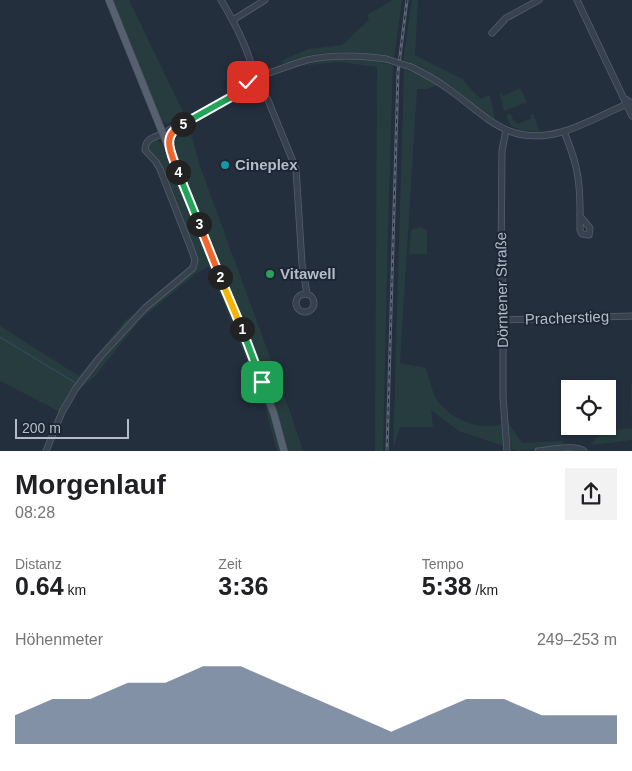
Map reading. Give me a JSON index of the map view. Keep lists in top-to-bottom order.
{
  "streets": {
    "street": ["Dörntener Straße", "Pracherstieg"]
  },
  "crossings": [
    ["Dörntener Straße", "Pracherstieg"]
  ],
  "places": ["Cineplex", "Vitawell"],
  "scale_bar": "200 m",
  "page": {
    "pins": [
      "5",
      "4",
      "3",
      "2",
      "1"
    ],
    "scale": "200 m",
    "heading": ["Morgenlauf", "08:28"],
    "stats": [
      ["Distanz", "0.64 km"],
      ["Zeit", "3:36"],
      ["Tempo", "5:38 /km"]
    ],
    "chart": ["Höhenmeter", "249–253 m"]
  }
}
